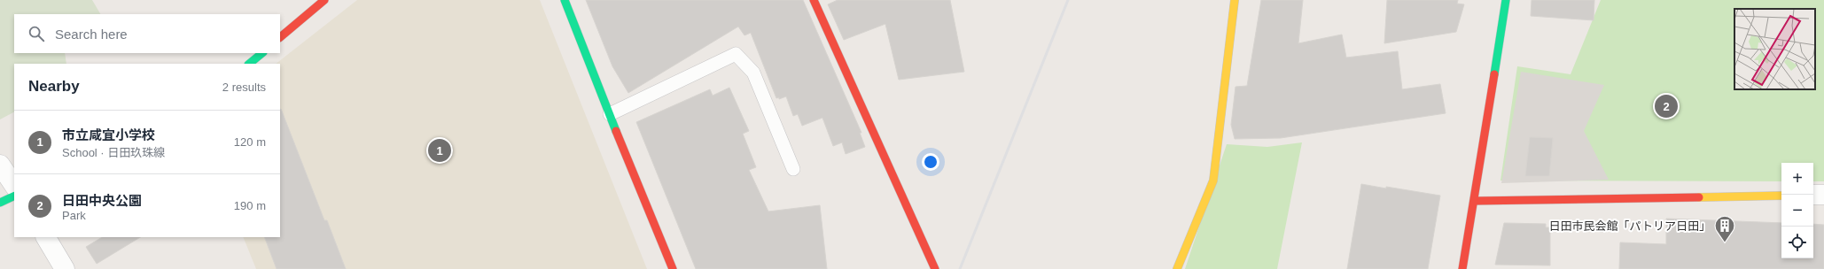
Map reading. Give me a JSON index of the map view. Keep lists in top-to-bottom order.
{
  "places": {
    "building": ["日田市民会館「パトリア日田」"]
  },
  "page": {
    "search": "Search here",
    "heading": ["Nearby", "2 results"],
    "pins": ["2", "1"],
    "list": [
      {
        "mark": "1",
        "name": "市立咸宜小学校",
        "note": "School · 日田玖珠線",
        "value": "120 m"
      },
      {
        "mark": "2",
        "name": "日田中央公園",
        "note": "Park",
        "value": "190 m"
      }
    ],
    "map_buttons": ["+", "−"]
  }
}
